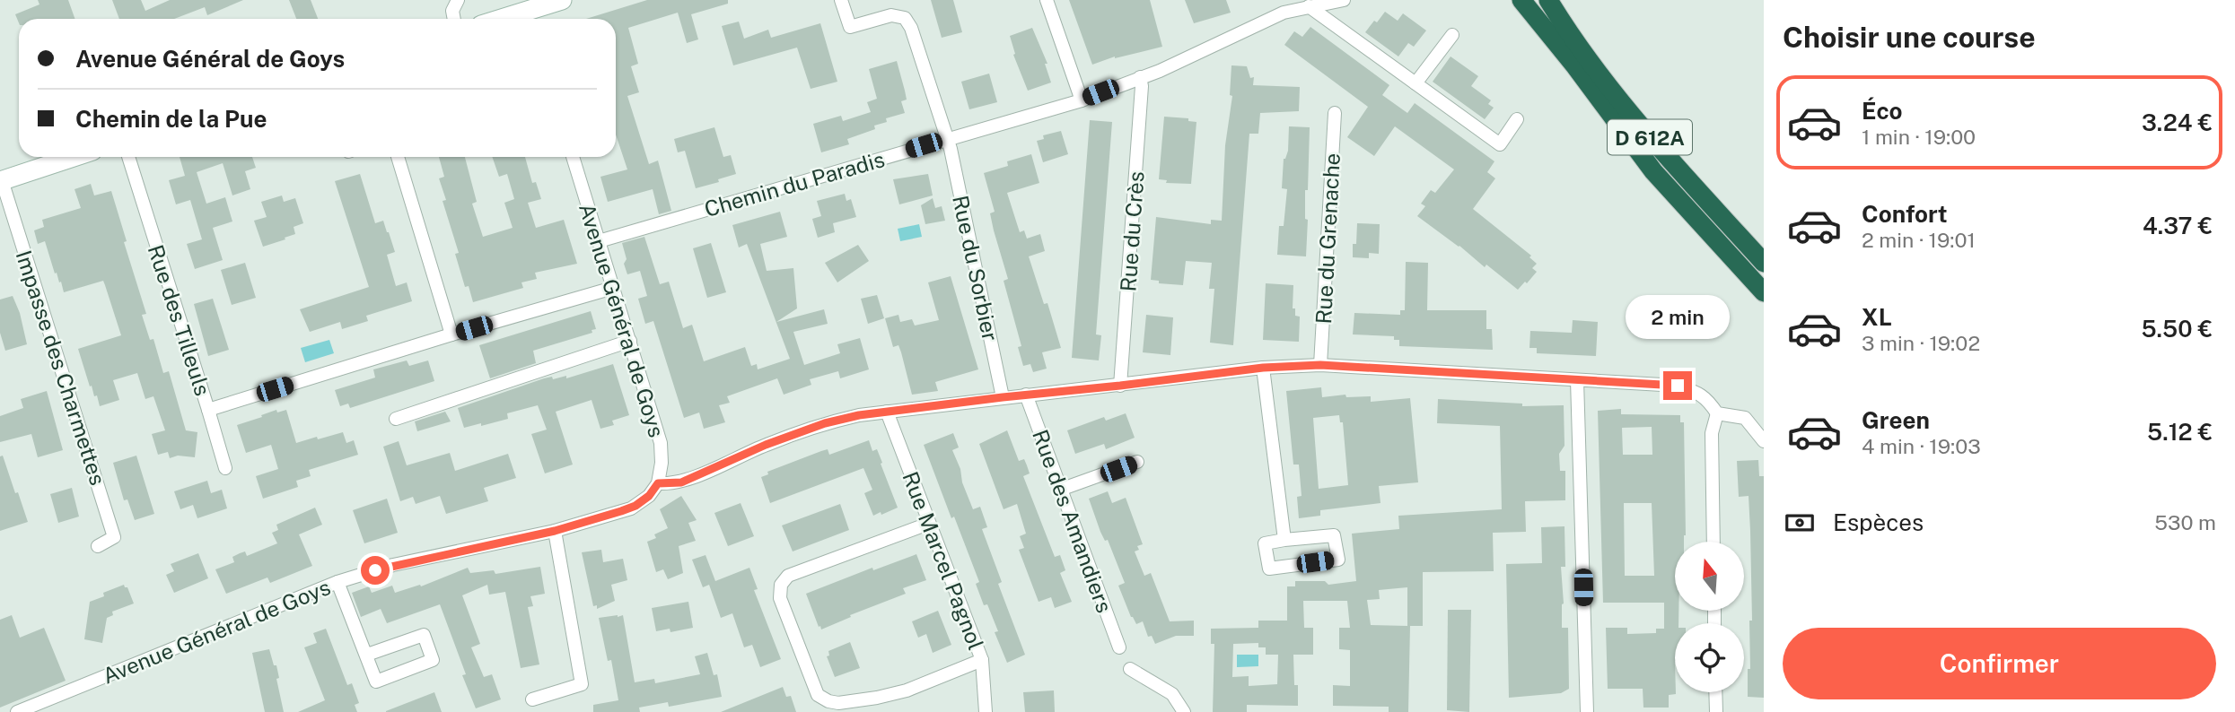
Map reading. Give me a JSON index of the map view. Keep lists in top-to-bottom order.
{
  "streets": {
    "highway": ["D 612A"],
    "street": [
      "Chemin du Paradis",
      "Rue du Crès",
      "Rue du Grenache",
      "Rue du Sorbier",
      "Rue des Tilleuls",
      "Avenue Général de Goys",
      "Impasse des Charmettes",
      "Rue des Amandiers",
      "Rue Marcel Pagnol"
    ]
  },
  "crossings": [
    ["Chemin du Paradis", "Rue du Crès"],
    ["Chemin du Paradis", "Rue du Sorbier"],
    ["Chemin du Paradis", "Avenue Général de Goys"],
    ["Rue des Tilleuls", "Avenue Général de Goys"]
  ],
  "north": "top",
  "page": {
    "heading": "Choisir une course",
    "banner": ["Avenue Général de Goys", "Chemin de la Pue"],
    "list": [
      {
        "name": "Éco",
        "note": "1 min · 19:00",
        "value": "3.24 €"
      },
      {
        "name": "Confort",
        "note": "2 min · 19:01",
        "value": "4.37 €"
      },
      {
        "name": "XL",
        "note": "3 min · 19:02",
        "value": "5.50 €"
      },
      {
        "name": "Green",
        "note": "4 min · 19:03",
        "value": "5.12 €"
      }
    ],
    "bubble": "2 min",
    "pay": ["Espèces", "530 m"],
    "buttons": "Confirmer"
  }
}
